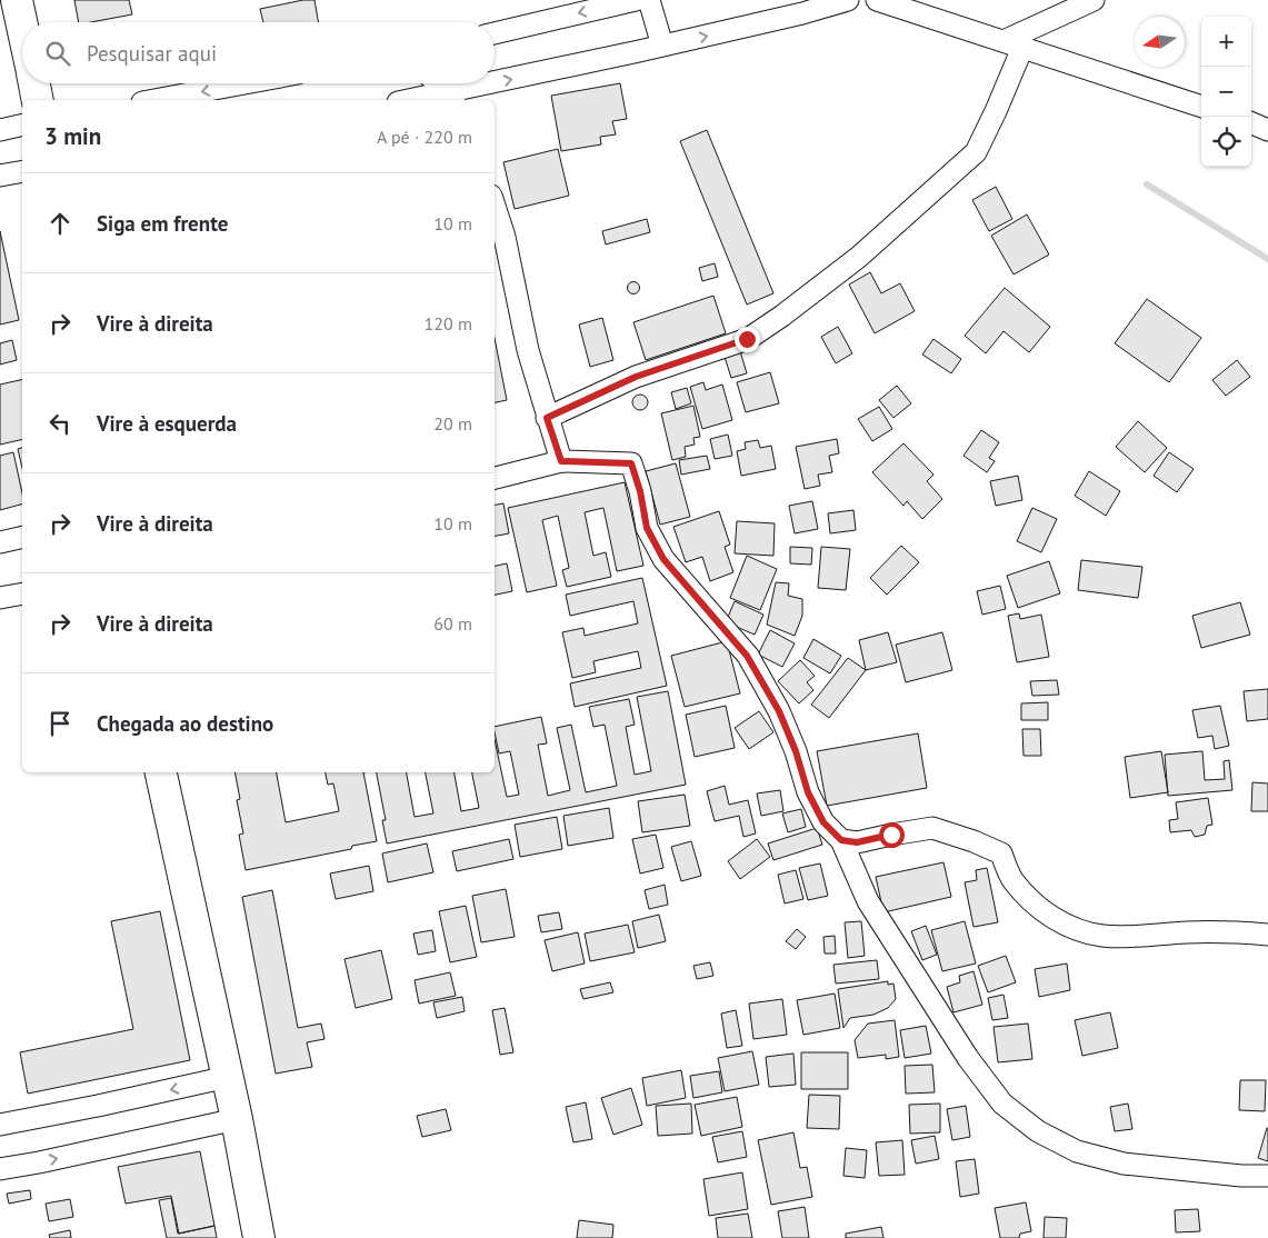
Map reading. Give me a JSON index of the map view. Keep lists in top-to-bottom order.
{
  "north": "left",
  "page": {
    "map_buttons": ["+", "−"],
    "search": "Pesquisar aqui",
    "heading": ["3 min", "A pé · 220 m"],
    "list": [
      ["Siga em frente", "10 m"],
      ["Vire à direita", "120 m"],
      ["Vire à esquerda", "20 m"],
      ["Vire à direita", "10 m"],
      ["Vire à direita", "60 m"],
      "Chegada ao destino"
    ]
  }
}
